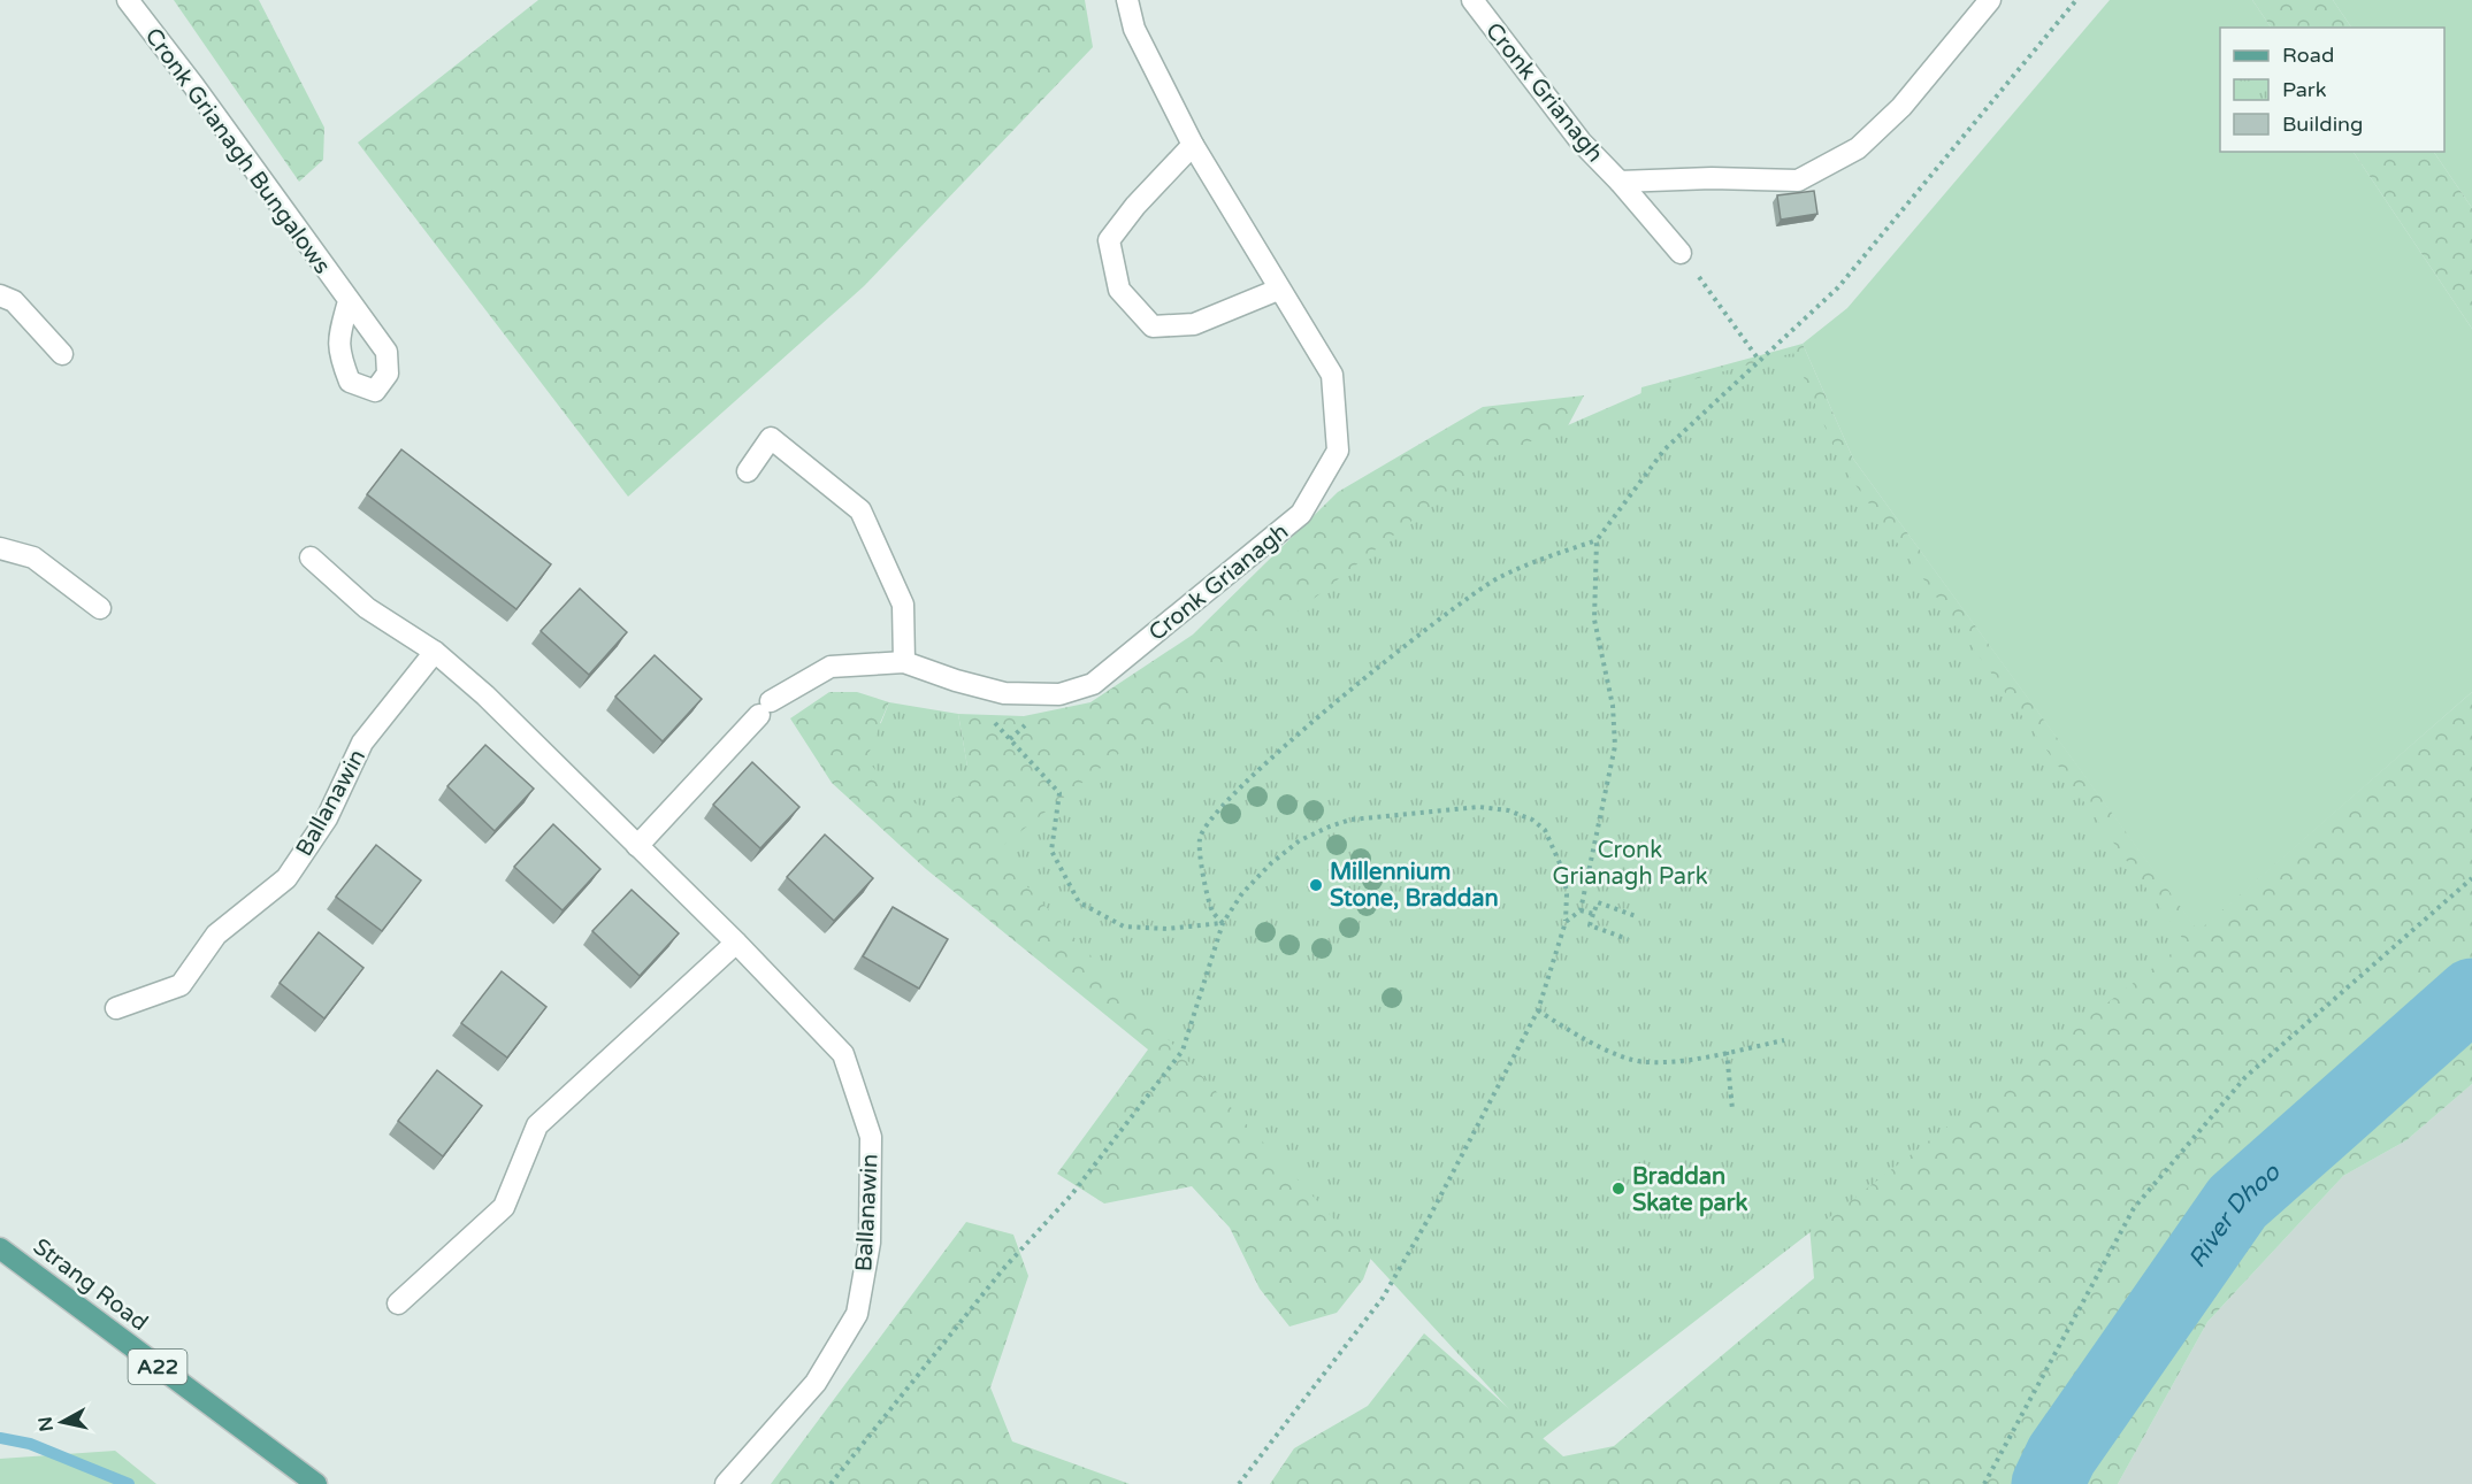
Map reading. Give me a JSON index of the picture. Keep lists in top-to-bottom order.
{
  "streets": {
    "main road": ["Strang Road", "A22"],
    "street": ["Cronk Grianagh", "Cronk Grianagh Bungalows", "Ballanawin"]
  },
  "crossings": [
    ["Cronk Grianagh", "Ballanawin"]
  ],
  "water": ["River Dhoo"],
  "parks": ["Cronk Grianagh Park"],
  "places": ["Millennium Stone, Braddan", "Braddan Skate park"],
  "legend": ["Road", "Park", "Building"],
  "north": "left"
}
